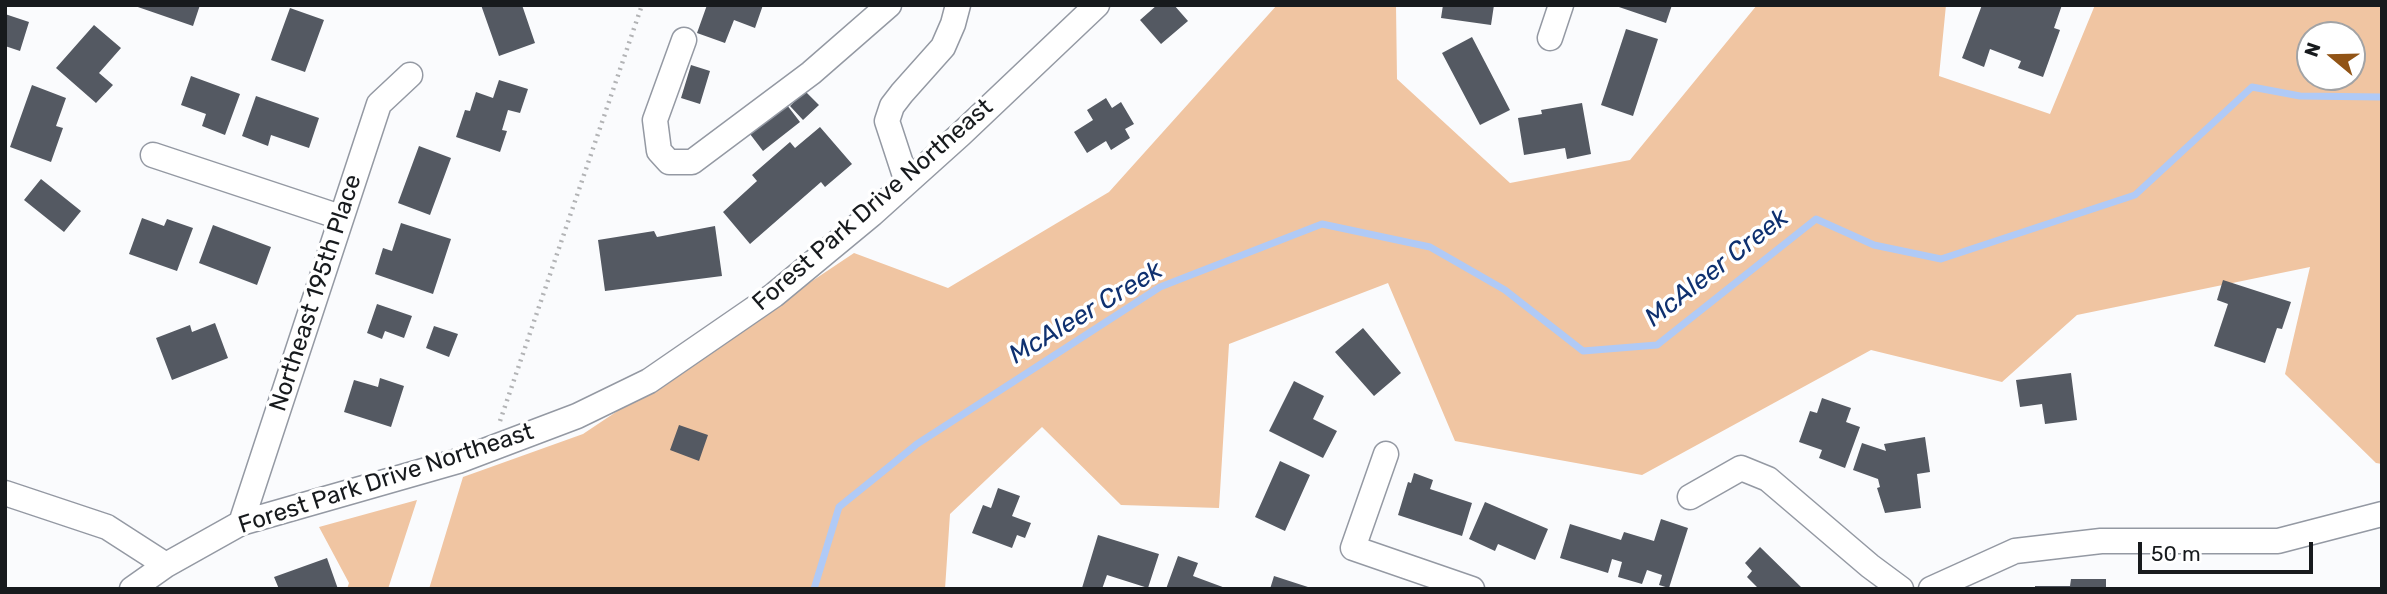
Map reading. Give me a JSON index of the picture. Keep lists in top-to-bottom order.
{
  "streets": {
    "street": ["Forest Park Drive Northeast", "Northeast 195th Place"]
  },
  "crossings": [
    ["Forest Park Drive Northeast", "Northeast 195th Place"]
  ],
  "water": ["McAleer Creek"],
  "scale_bar": "50 m",
  "north": "left"
}
